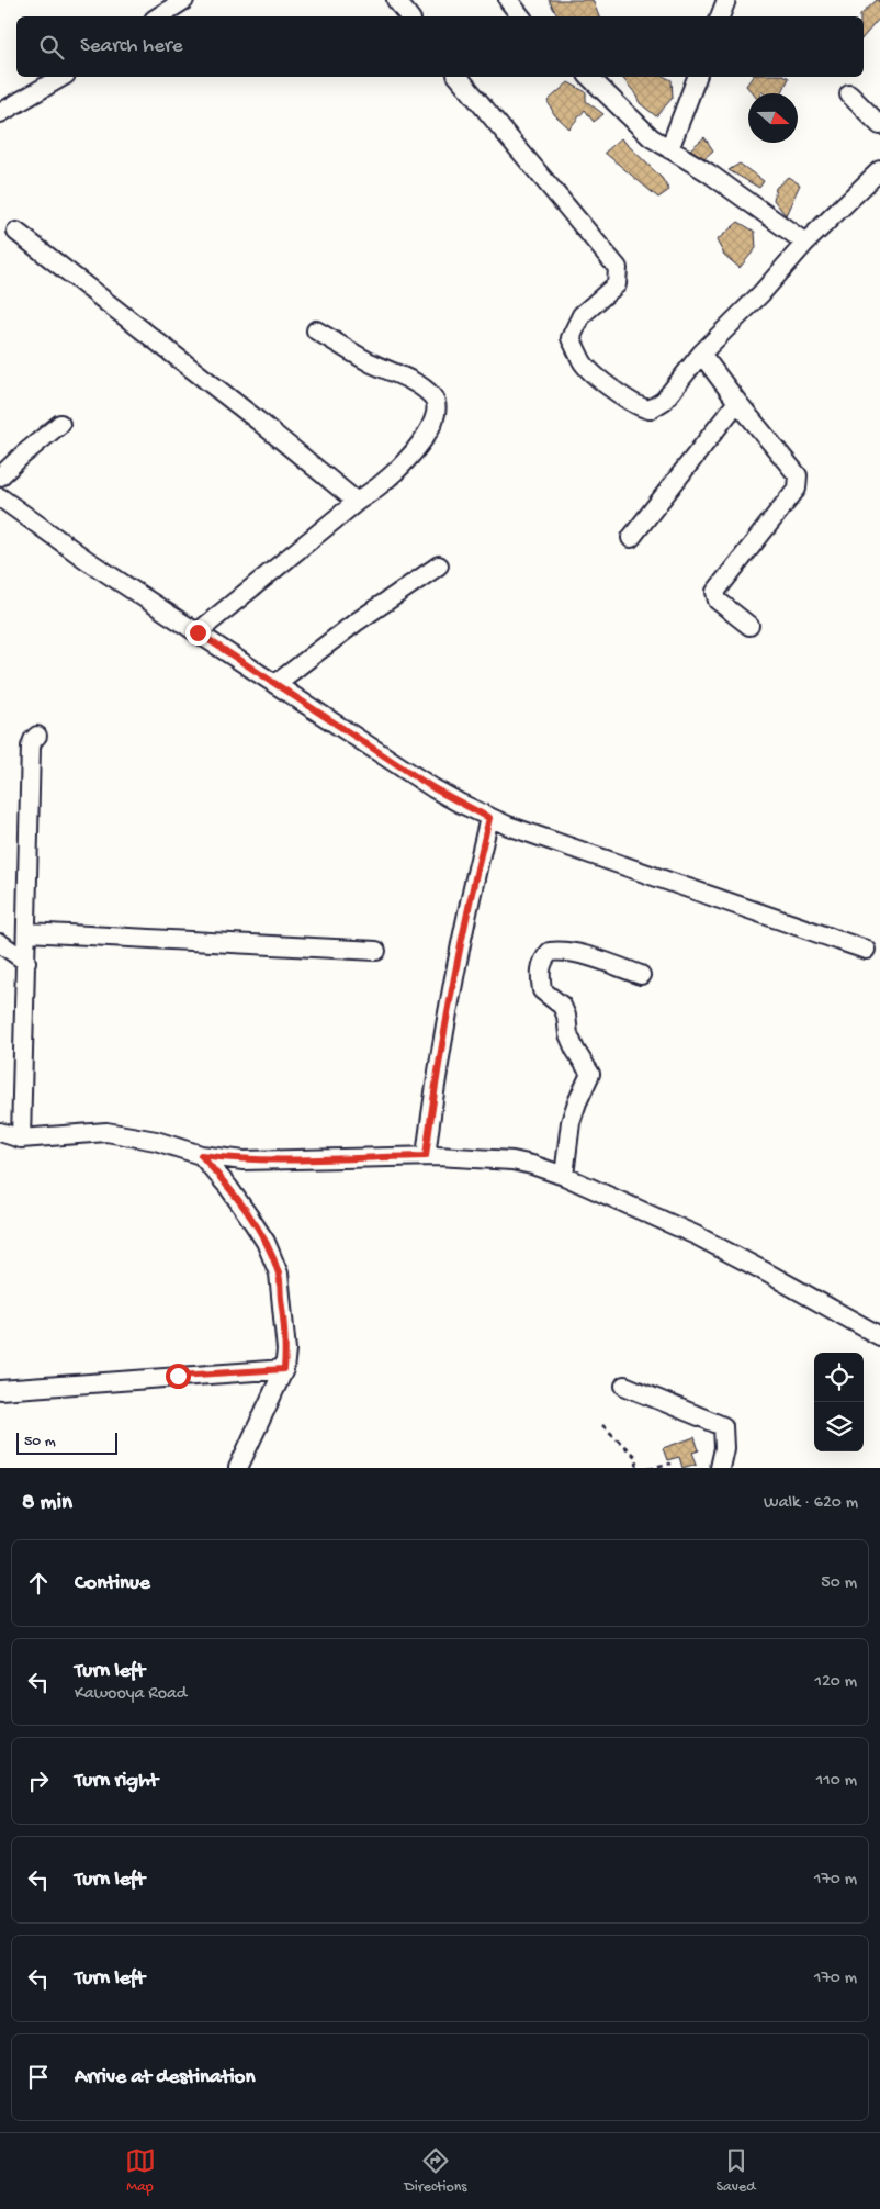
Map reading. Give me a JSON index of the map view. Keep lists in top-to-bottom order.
{
  "scale_bar": "50 m",
  "north": "right",
  "page": {
    "search": "Search here",
    "scale": "50 m",
    "heading": ["8 min", "Walk · 620 m"],
    "list": [
      ["Continue", "50 m"],
      ["Turn left", "Kawooya Road", "120 m"],
      ["Turn right", "110 m"],
      ["Turn left", "170 m"],
      ["Turn left", "170 m"],
      "Arrive at destination"
    ],
    "nav": ["Map", "Directions", "Saved"]
  }
}
